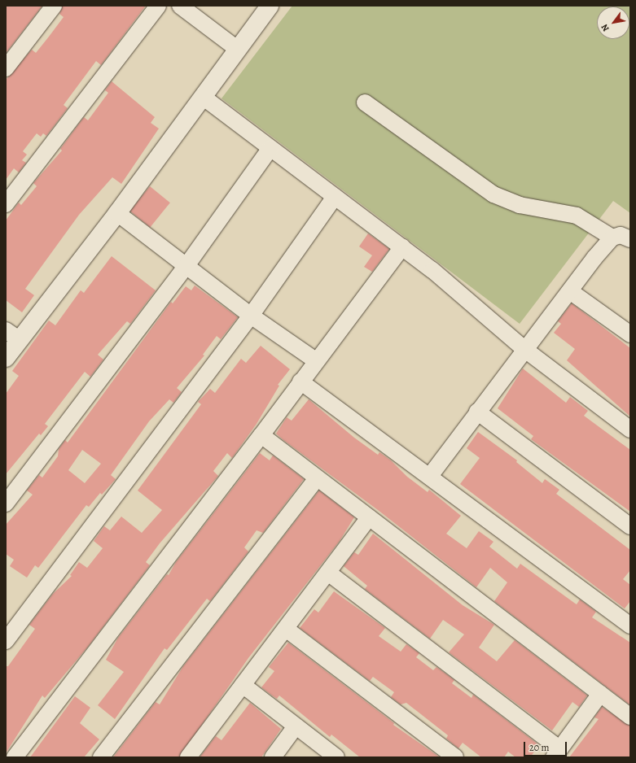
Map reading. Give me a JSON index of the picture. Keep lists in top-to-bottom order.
{
  "scale_bar": "20 m",
  "north": "bottom left"
}
